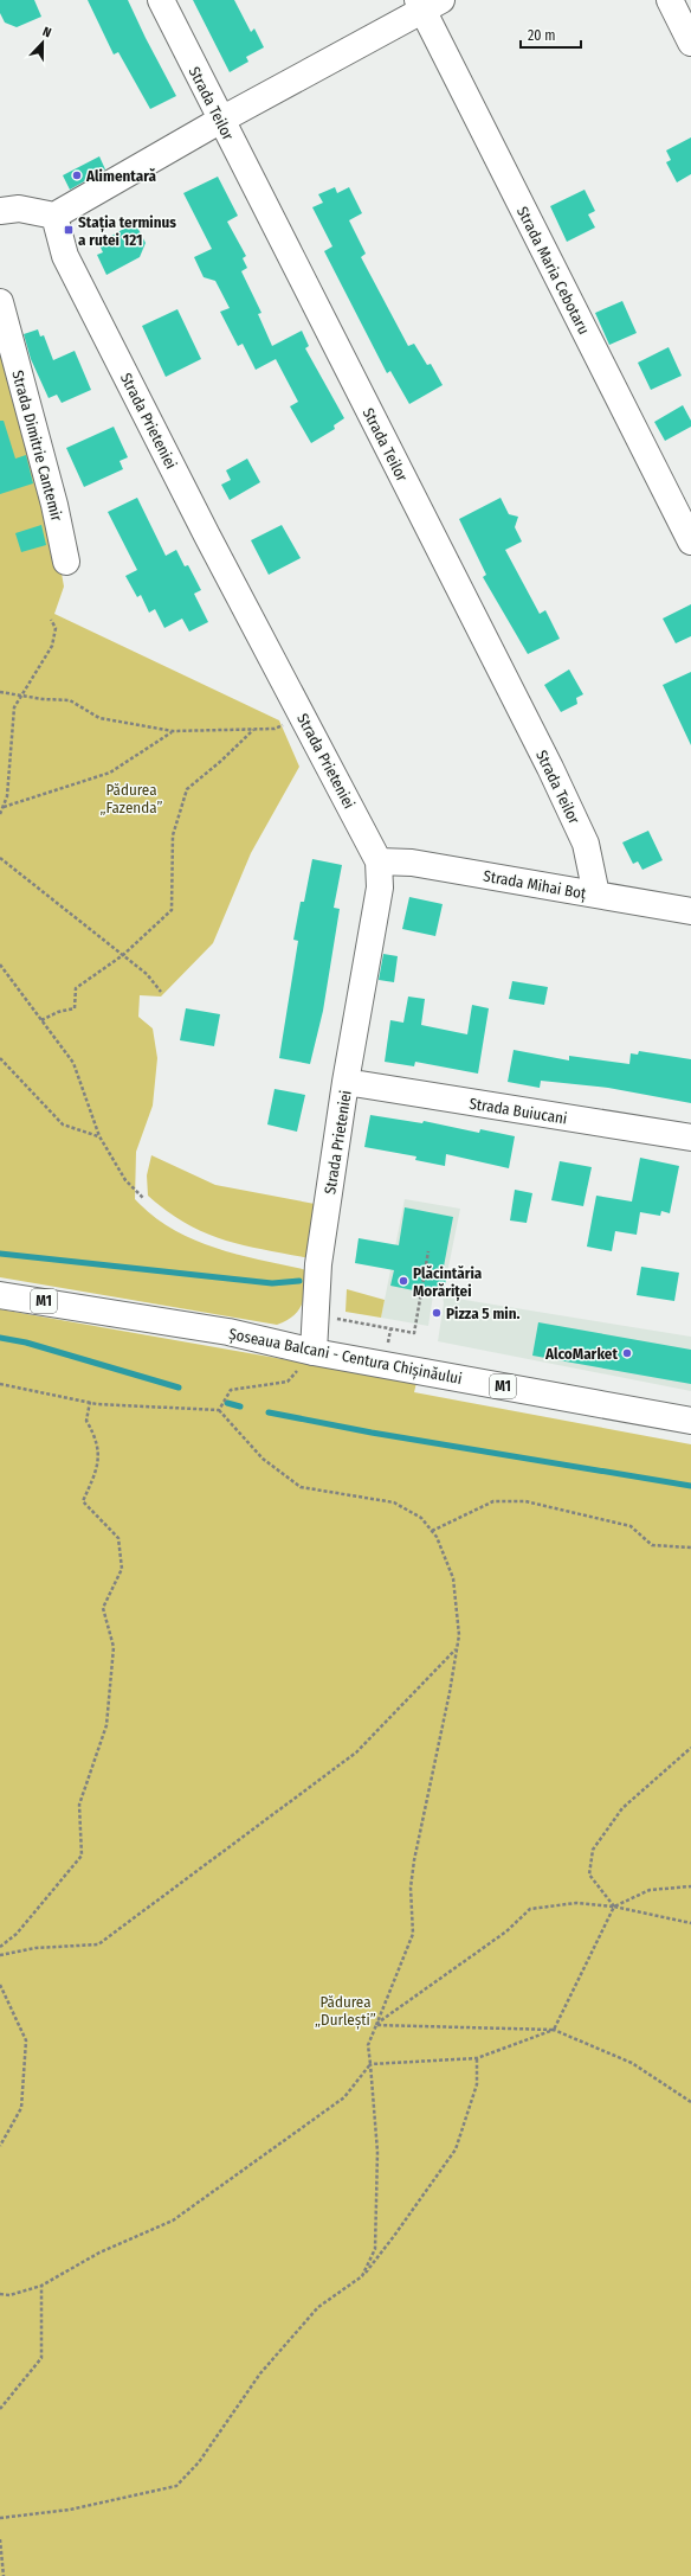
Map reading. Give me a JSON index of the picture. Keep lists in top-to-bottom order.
{
  "streets": {
    "main road": [
      "Strada Teilor",
      "Strada Maria Cebotaru",
      "Strada Prieteniei",
      "Strada Dimitrie Cantemir",
      "Strada Mihai Boț",
      "Strada Buiucani",
      "M1",
      "Șoseaua Balcani - Centura Chișinăului"
    ]
  },
  "crossings": [
    ["Strada Teilor", "Strada Mihai Boț"],
    ["Strada Prieteniei", "Strada Mihai Boț"],
    ["Strada Prieteniei", "Strada Buiucani"],
    ["Strada Prieteniei", "Șoseaua Balcani - Centura Chișinăului"]
  ],
  "parks": ["Pădurea „Fazenda”", "Pădurea „Durlești”"],
  "places": {
    "other": [
      "Alimentară",
      "Plăcintăria Morăriței",
      "Pizza 5 min.",
      "AlcoMarket"
    ],
    "transit": ["Stația terminus a rutei 121"]
  },
  "scale_bar": "20 m",
  "north": "top"
}
